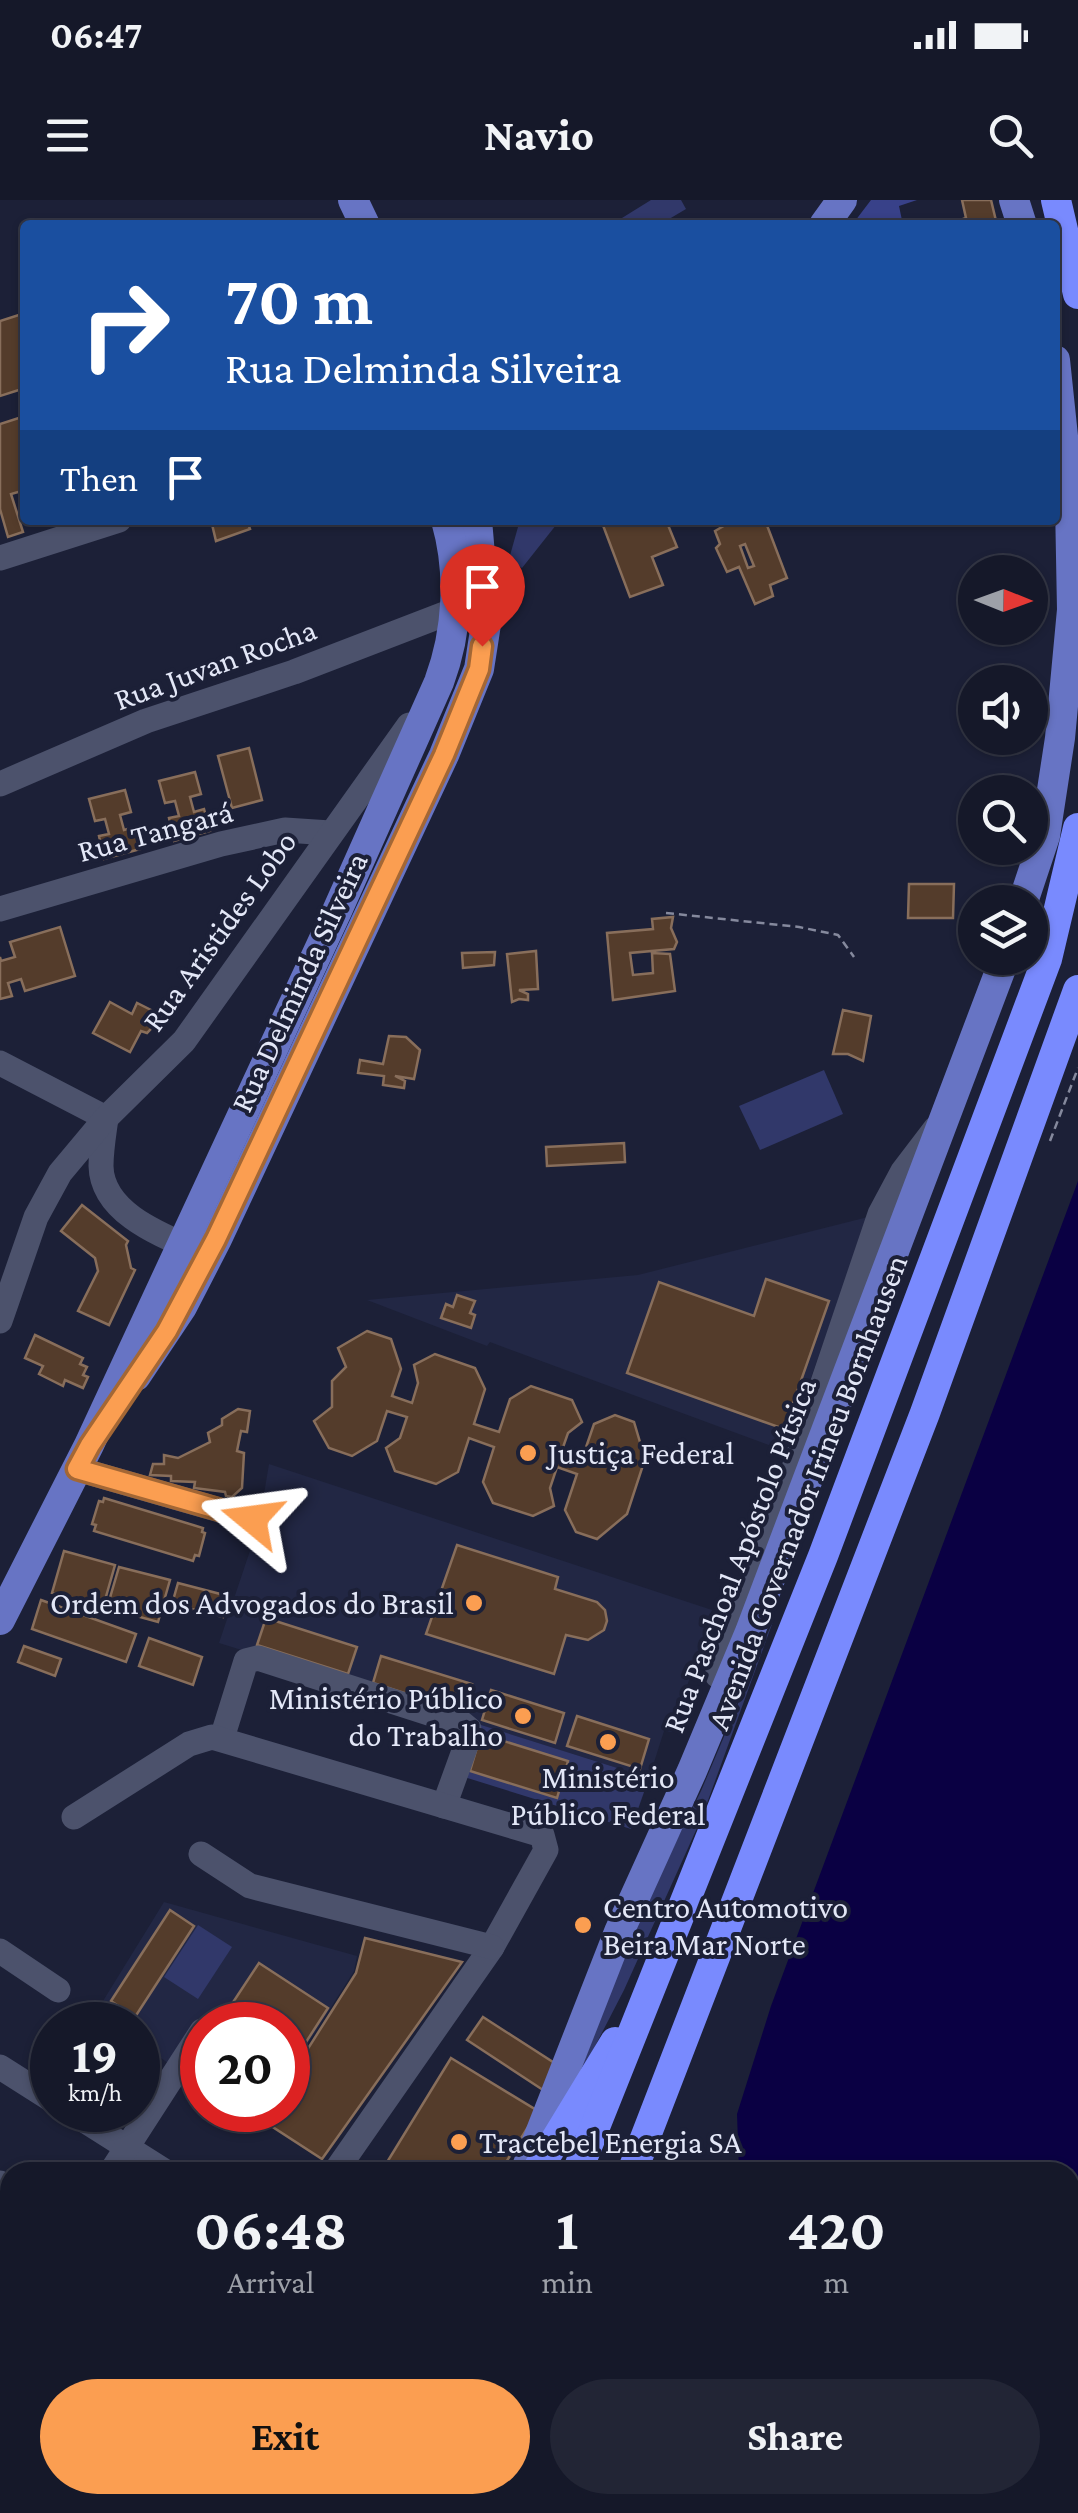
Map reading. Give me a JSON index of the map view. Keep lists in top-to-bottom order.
{
  "streets": {
    "highway": ["Avenida Governador Irineu Bornhausen"],
    "main road": ["Rua Delminda Silveira", "Rua Paschoal Apóstolo Pítsica"],
    "street": ["Rua Juvan Rocha", "Rua Tangará", "Rua Aristides Lobo"]
  },
  "crossings": [
    ["Rua Juvan Rocha", "Rua Delminda Silveira"],
    ["Rua Tangará", "Rua Aristides Lobo"],
    ["Rua Aristides Lobo", "Rua Delminda Silveira"]
  ],
  "places": [
    "Justiça Federal",
    "Ordem dos Advogados do Brasil",
    "Ministério Público do Trabalho",
    "Ministério Público Federal",
    "Centro Automotivo Beira Mar Norte",
    "Tractebel Energia SA"
  ],
  "north": "right",
  "page": {
    "status": "06:47",
    "header": "Navio",
    "turn": ["70 m", "Rua Delminda Silveira"],
    "then": "Then",
    "speed": "19 km/h",
    "limit": "20",
    "eta": [
      "06:48",
      "Arrival",
      "1",
      "min",
      "420",
      "m"
    ],
    "buttons": ["Exit", "Share"]
  }
}
